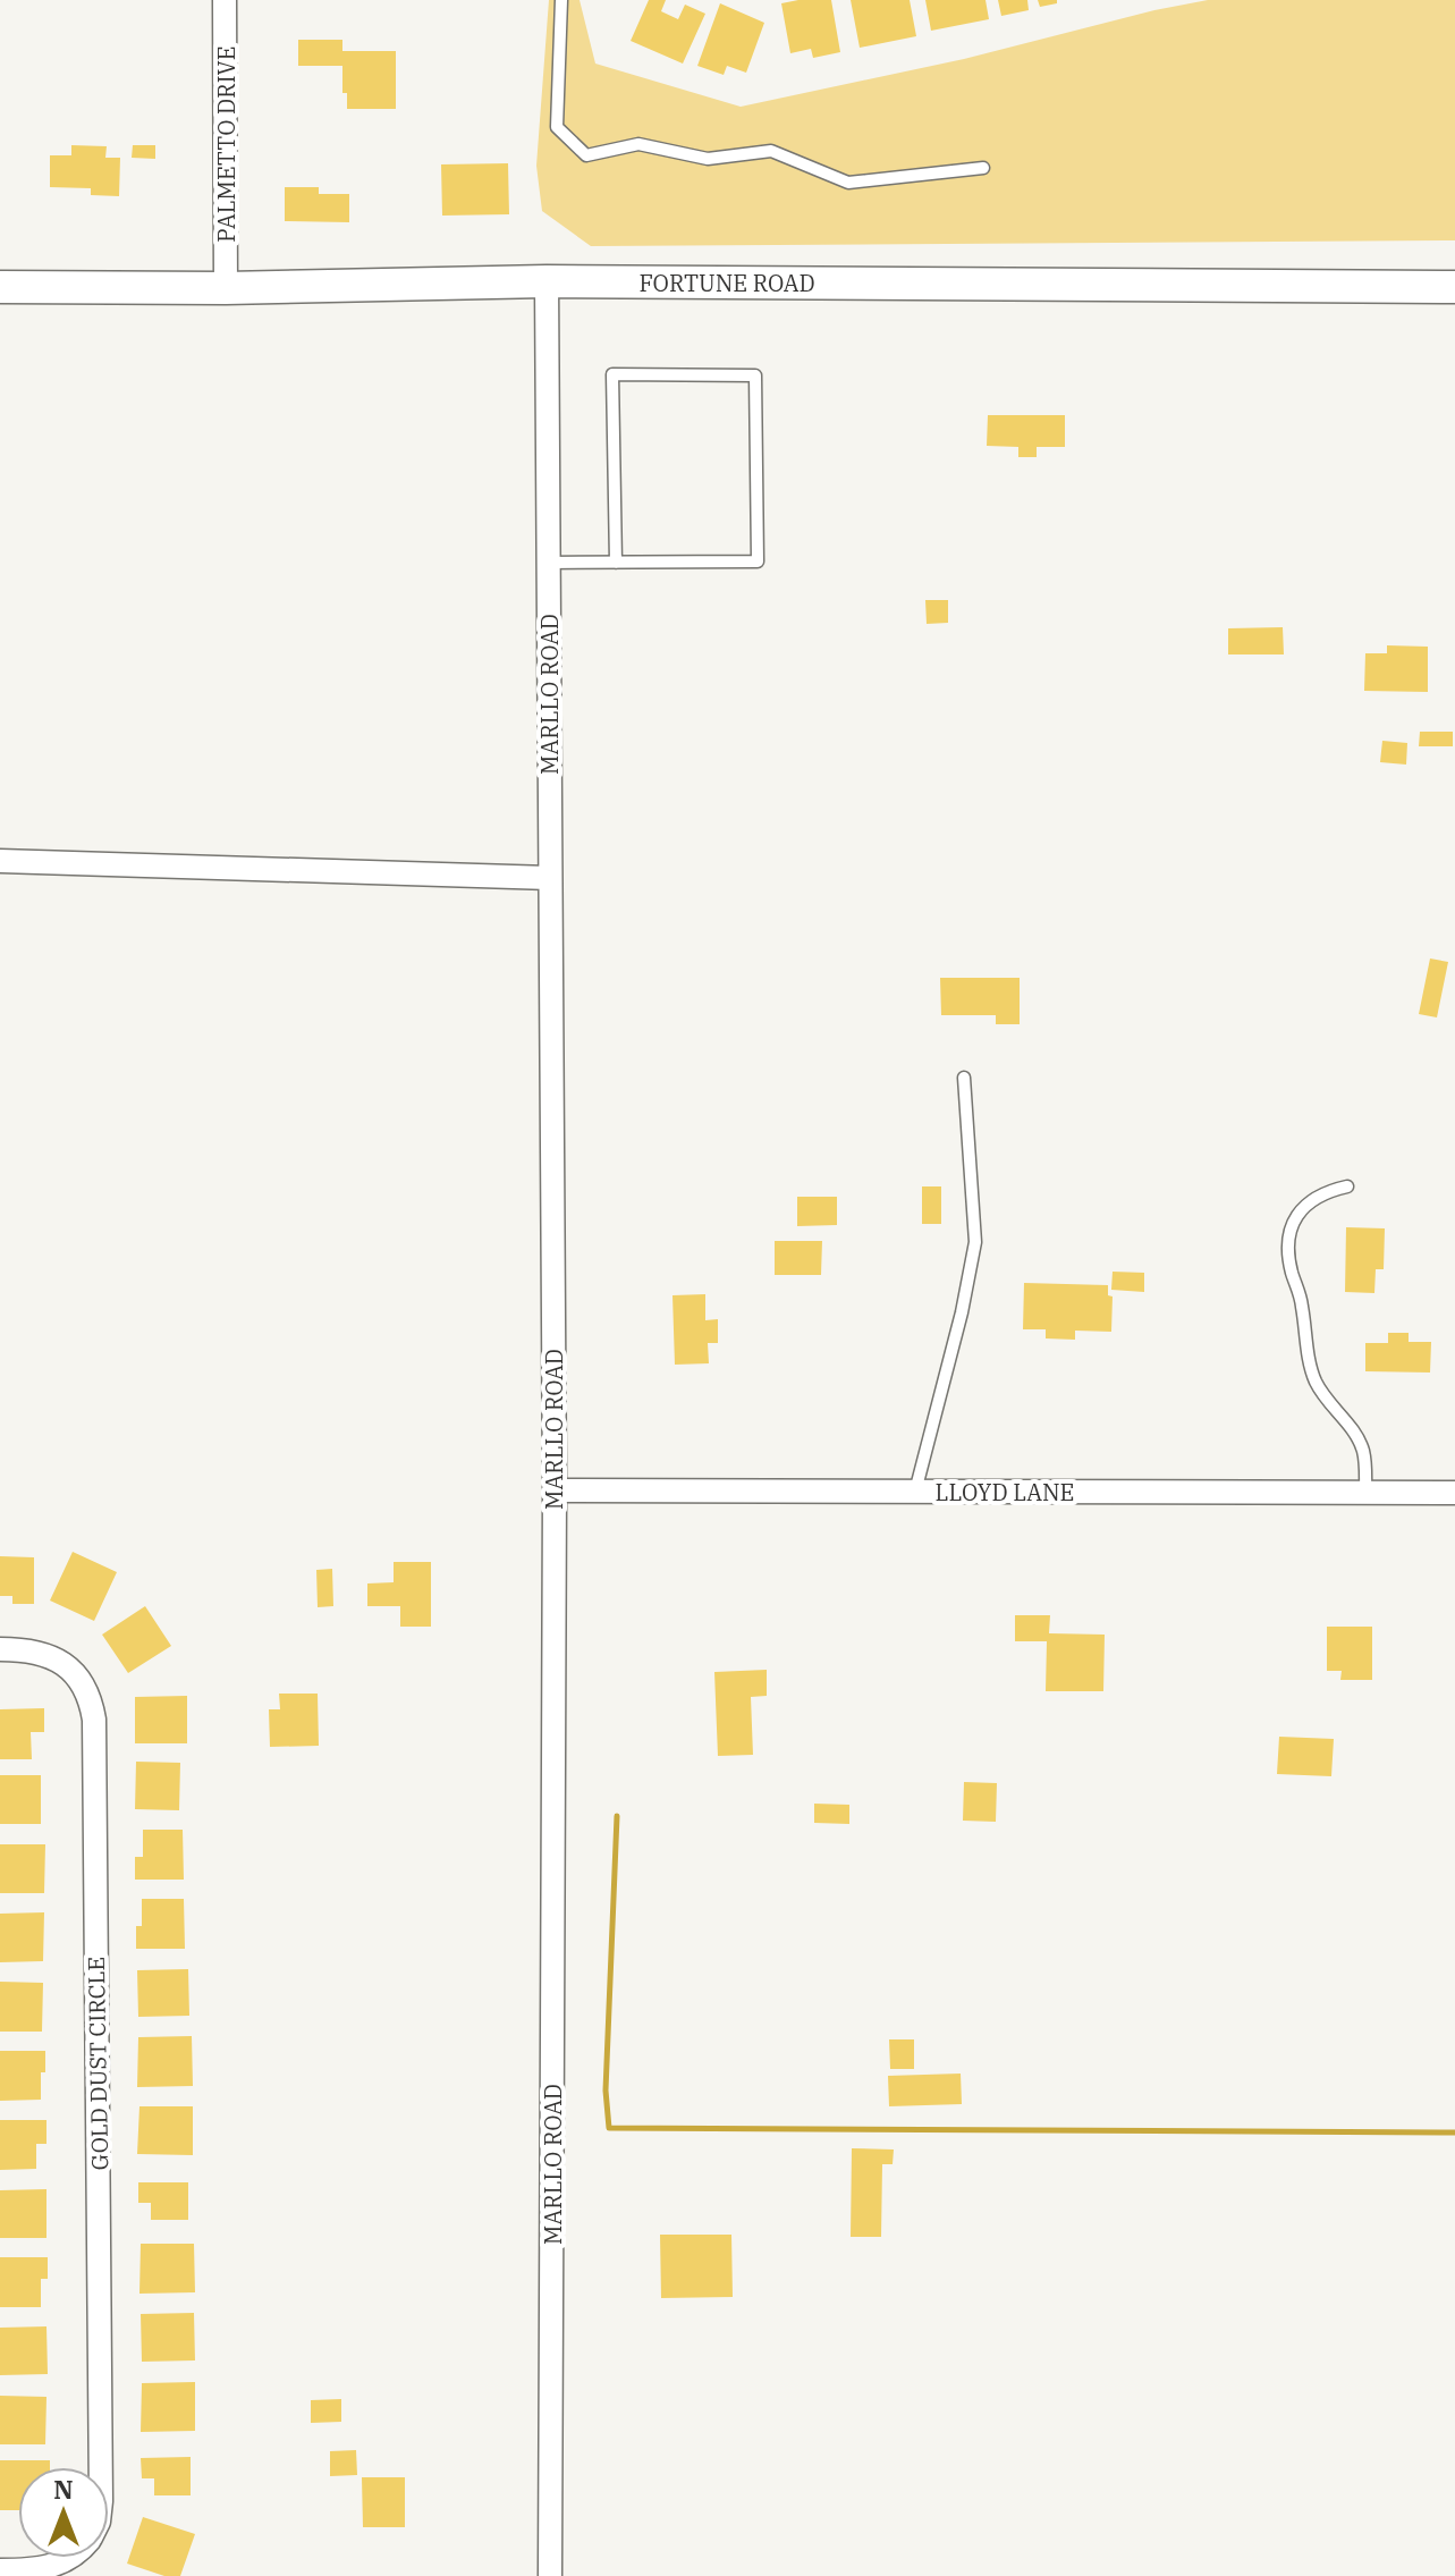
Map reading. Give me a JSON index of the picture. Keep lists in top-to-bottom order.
{
  "streets": {
    "street": [
      "PALMETTO DRIVE",
      "FORTUNE ROAD",
      "MARLLO ROAD",
      "LLOYD LANE",
      "GOLD DUST CIRCLE"
    ]
  },
  "crossings": [
    ["PALMETTO DRIVE", "FORTUNE ROAD"],
    ["FORTUNE ROAD", "MARLLO ROAD"],
    ["MARLLO ROAD", "LLOYD LANE"]
  ],
  "north": "top"
}
